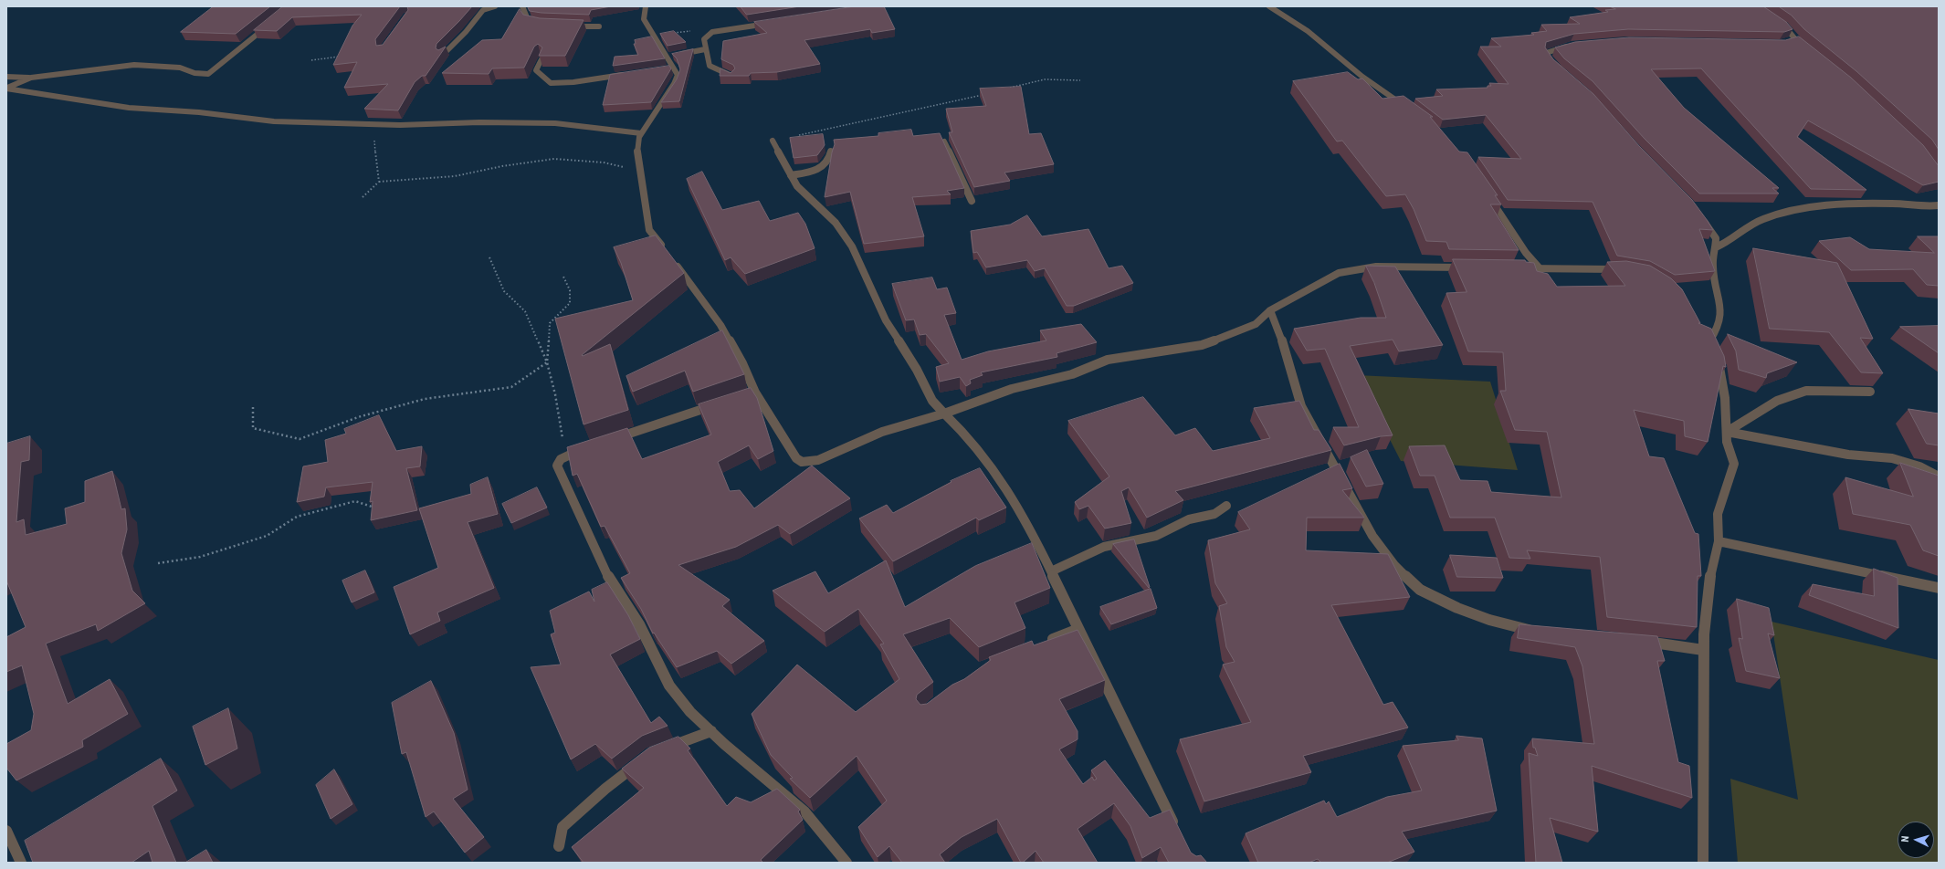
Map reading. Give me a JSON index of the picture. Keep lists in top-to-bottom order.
{
  "north": "left"
}
